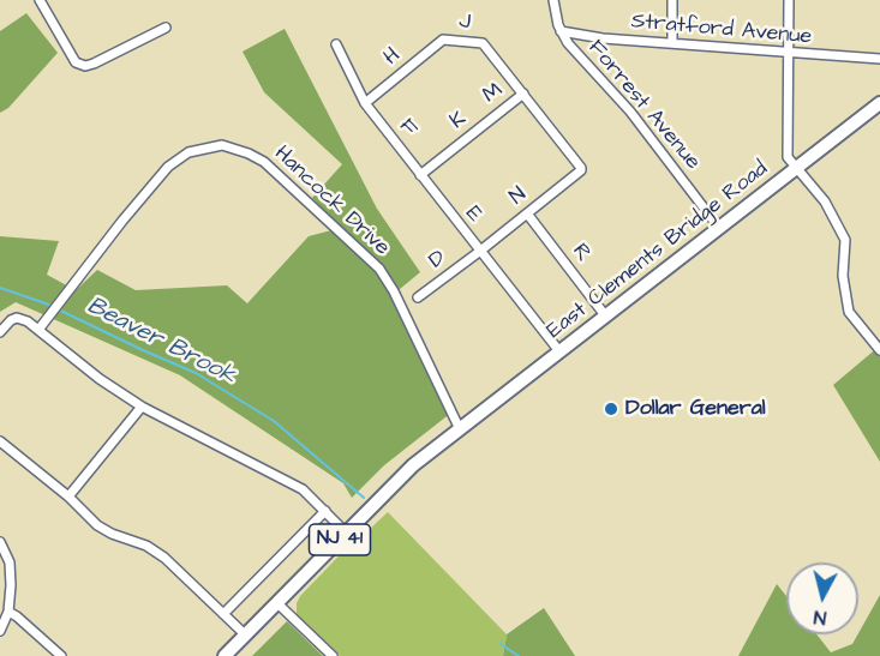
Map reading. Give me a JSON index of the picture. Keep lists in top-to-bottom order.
{
  "streets": {
    "main road": ["East Clements Bridge Road", "NJ 41"],
    "street": [
      "J",
      "Stratford Avenue",
      "H",
      "M",
      "Forrest Avenue",
      "K",
      "F",
      "N",
      "Hancock Drive",
      "E",
      "R",
      "D"
    ]
  },
  "crossings": [
    ["J", "H"],
    ["J", "M"],
    ["J", "N"],
    ["Stratford Avenue", "Forrest Avenue"],
    ["H", "F"],
    ["M", "K"],
    ["M", "N"],
    ["Forrest Avenue", "East Clements Bridge Road"],
    ["K", "F"],
    ["F", "E"],
    ["N", "E"],
    ["N", "R"],
    ["N", "D"],
    ["Hancock Drive", "East Clements Bridge Road"],
    ["Hancock Drive", "NJ 41"],
    ["E", "D"],
    ["East Clements Bridge Road", "R"],
    ["East Clements Bridge Road", "NJ 41"]
  ],
  "water": ["Beaver Brook"],
  "places": ["Dollar General"],
  "north": "bottom"
}
